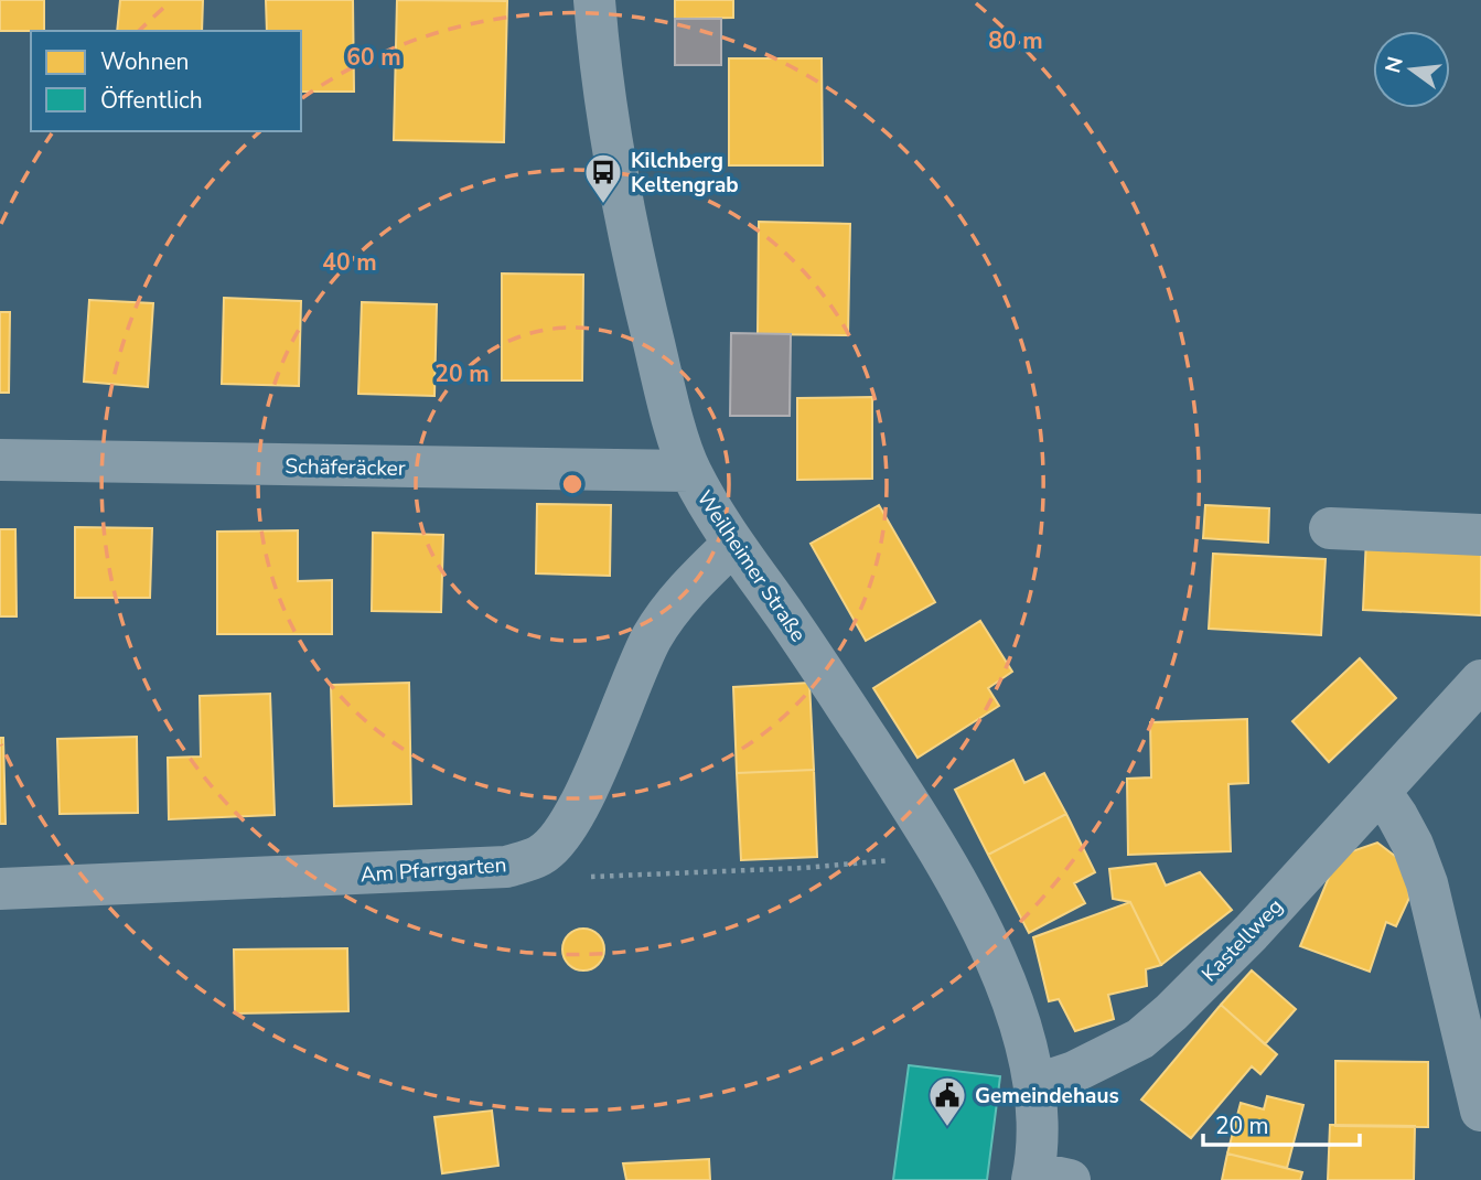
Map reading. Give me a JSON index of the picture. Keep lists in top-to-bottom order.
{
  "streets": {
    "street": [
      "Schäferäcker",
      "Weilheimer Straße",
      "Am Pfarrgarten",
      "Kastellweg"
    ]
  },
  "crossings": [
    ["Schäferäcker", "Weilheimer Straße"],
    ["Weilheimer Straße", "Am Pfarrgarten"],
    ["Weilheimer Straße", "Kastellweg"]
  ],
  "places": {
    "bus stop": ["Kilchberg Keltengrab"],
    "public building": ["Gemeindehaus"]
  },
  "legend": ["Wohnen", "Öffentlich"],
  "scale_bar": "20 m",
  "north": "left",
  "rings": [
    "80 m",
    "60 m",
    "40 m",
    "20 m"
  ]
}
